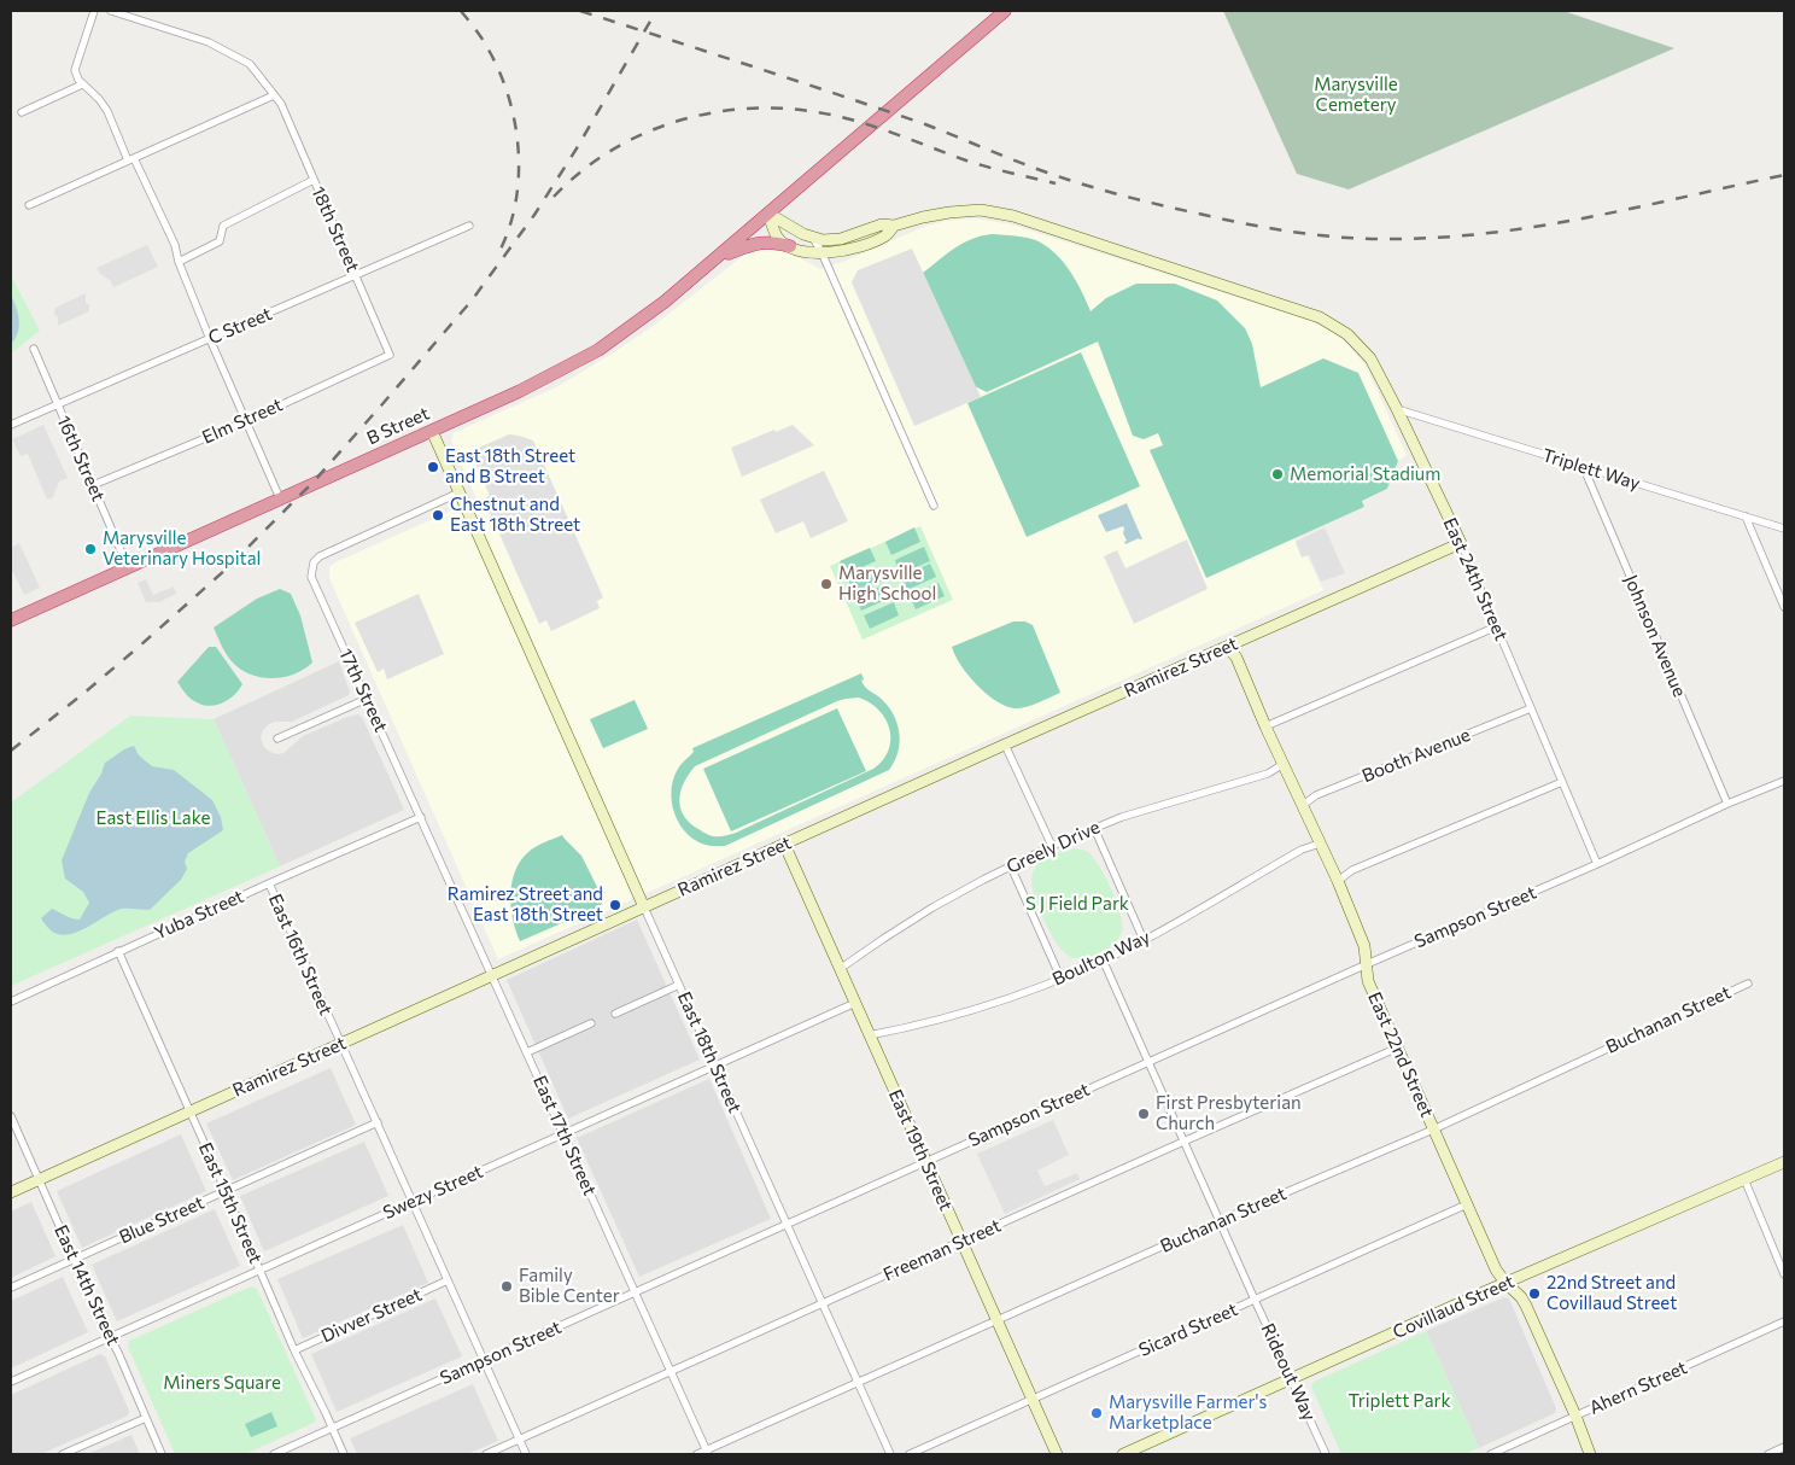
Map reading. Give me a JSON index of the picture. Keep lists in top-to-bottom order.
{
  "streets": {
    "highway": ["B Street"],
    "street": [
      "18th Street",
      "C Street",
      "Elm Street",
      "16th Street",
      "Triplett Way",
      "East 24th Street",
      "Johnson Avenue",
      "Ramirez Street",
      "17th Street",
      "Booth Avenue",
      "Greely Drive",
      "Yuba Street",
      "Sampson Street",
      "East 16th Street",
      "Boulton Way",
      "Buchanan Street",
      "East 18th Street",
      "East 22nd Street",
      "East 17th Street",
      "East 19th Street",
      "Swezy Street",
      "East 15th Street",
      "Blue Street",
      "Freeman Street",
      "East 14th Street",
      "Covillaud Street",
      "Divver Street",
      "Sicard Street",
      "Rideout Way",
      "Ahern Street"
    ]
  },
  "crossings": [
    ["18th Street", "C Street"],
    ["18th Street", "Elm Street"],
    ["C Street", "16th Street"],
    ["Elm Street", "16th Street"],
    ["B Street", "16th Street"],
    ["Triplett Way", "East 24th Street"],
    ["Triplett Way", "Johnson Avenue"],
    ["East 24th Street", "Ramirez Street"],
    ["East 24th Street", "Booth Avenue"],
    ["East 24th Street", "Sampson Street"],
    ["Johnson Avenue", "Sampson Street"],
    ["Ramirez Street", "East 16th Street"],
    ["Ramirez Street", "East 18th Street"],
    ["Ramirez Street", "East 22nd Street"],
    ["Ramirez Street", "East 17th Street"],
    ["Ramirez Street", "East 19th Street"],
    ["Ramirez Street", "East 15th Street"],
    ["Ramirez Street", "East 14th Street"],
    ["17th Street", "Yuba Street"],
    ["17th Street", "East 18th Street"],
    ["17th Street", "East 17th Street"],
    ["Booth Avenue", "East 22nd Street"],
    ["Greely Drive", "East 22nd Street"],
    ["Greely Drive", "East 19th Street"],
    ["Yuba Street", "East 16th Street"],
    ["Yuba Street", "East 17th Street"],
    ["Yuba Street", "East 15th Street"],
    ["Sampson Street", "East 16th Street"],
    ["Sampson Street", "East 18th Street"],
    ["Sampson Street", "East 22nd Street"],
    ["Sampson Street", "East 17th Street"],
    ["Sampson Street", "East 19th Street"],
    ["Sampson Street", "East 15th Street"],
    ["Sampson Street", "Rideout Way"],
    ["East 16th Street", "Swezy Street"],
    ["East 16th Street", "Blue Street"],
    ["East 16th Street", "Freeman Street"],
    ["East 16th Street", "Divver Street"],
    ["Boulton Way", "East 22nd Street"],
    ["Boulton Way", "East 19th Street"],
    ["Boulton Way", "Rideout Way"],
    ["Buchanan Street", "East 18th Street"],
    ["Buchanan Street", "East 22nd Street"],
    ["Buchanan Street", "East 17th Street"],
    ["Buchanan Street", "East 19th Street"],
    ["Buchanan Street", "Rideout Way"],
    ["East 18th Street", "Swezy Street"],
    ["East 18th Street", "Freeman Street"],
    ["East 22nd Street", "Freeman Street"],
    ["East 22nd Street", "Covillaud Street"],
    ["East 22nd Street", "Sicard Street"],
    ["East 22nd Street", "Ahern Street"],
    ["East 17th Street", "Swezy Street"],
    ["East 17th Street", "Freeman Street"],
    ["East 19th Street", "Swezy Street"],
    ["East 19th Street", "Freeman Street"],
    ["East 19th Street", "Sicard Street"],
    ["Swezy Street", "East 15th Street"],
    ["Swezy Street", "East 14th Street"],
    ["East 15th Street", "Blue Street"],
    ["East 15th Street", "Divver Street"],
    ["Blue Street", "East 14th Street"],
    ["Freeman Street", "Rideout Way"],
    ["Covillaud Street", "Rideout Way"],
    ["Sicard Street", "Rideout Way"]
  ],
  "parks": [
    "Marysville Cemetery",
    "East Ellis Lake",
    "S J Field Park",
    "Miners Square",
    "Triplett Park"
  ],
  "places": [
    "East 18th Street and B Street",
    "Memorial Stadium",
    "Chestnut and East 18th Street",
    "Marysville Veterinary Hospital",
    "Marysville High School",
    "Ramirez Street and East 18th Street",
    "First Presbyterian Church",
    "Family Bible Center",
    "22nd Street and Covillaud Street",
    "Marysville Farmer's Marketplace"
  ]
}
